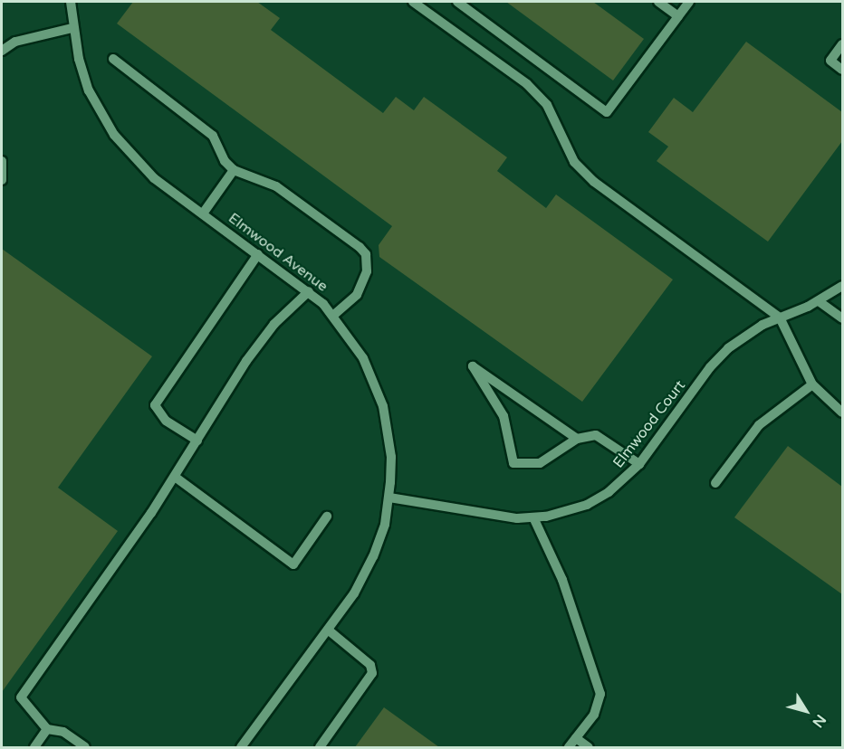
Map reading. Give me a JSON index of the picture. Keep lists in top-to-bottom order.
{
  "streets": {
    "street": ["Elmwood Avenue", "Elmwood Court"]
  },
  "crossings": [
    ["Elmwood Avenue", "Elmwood Court"]
  ],
  "north": "bottom right"
}
